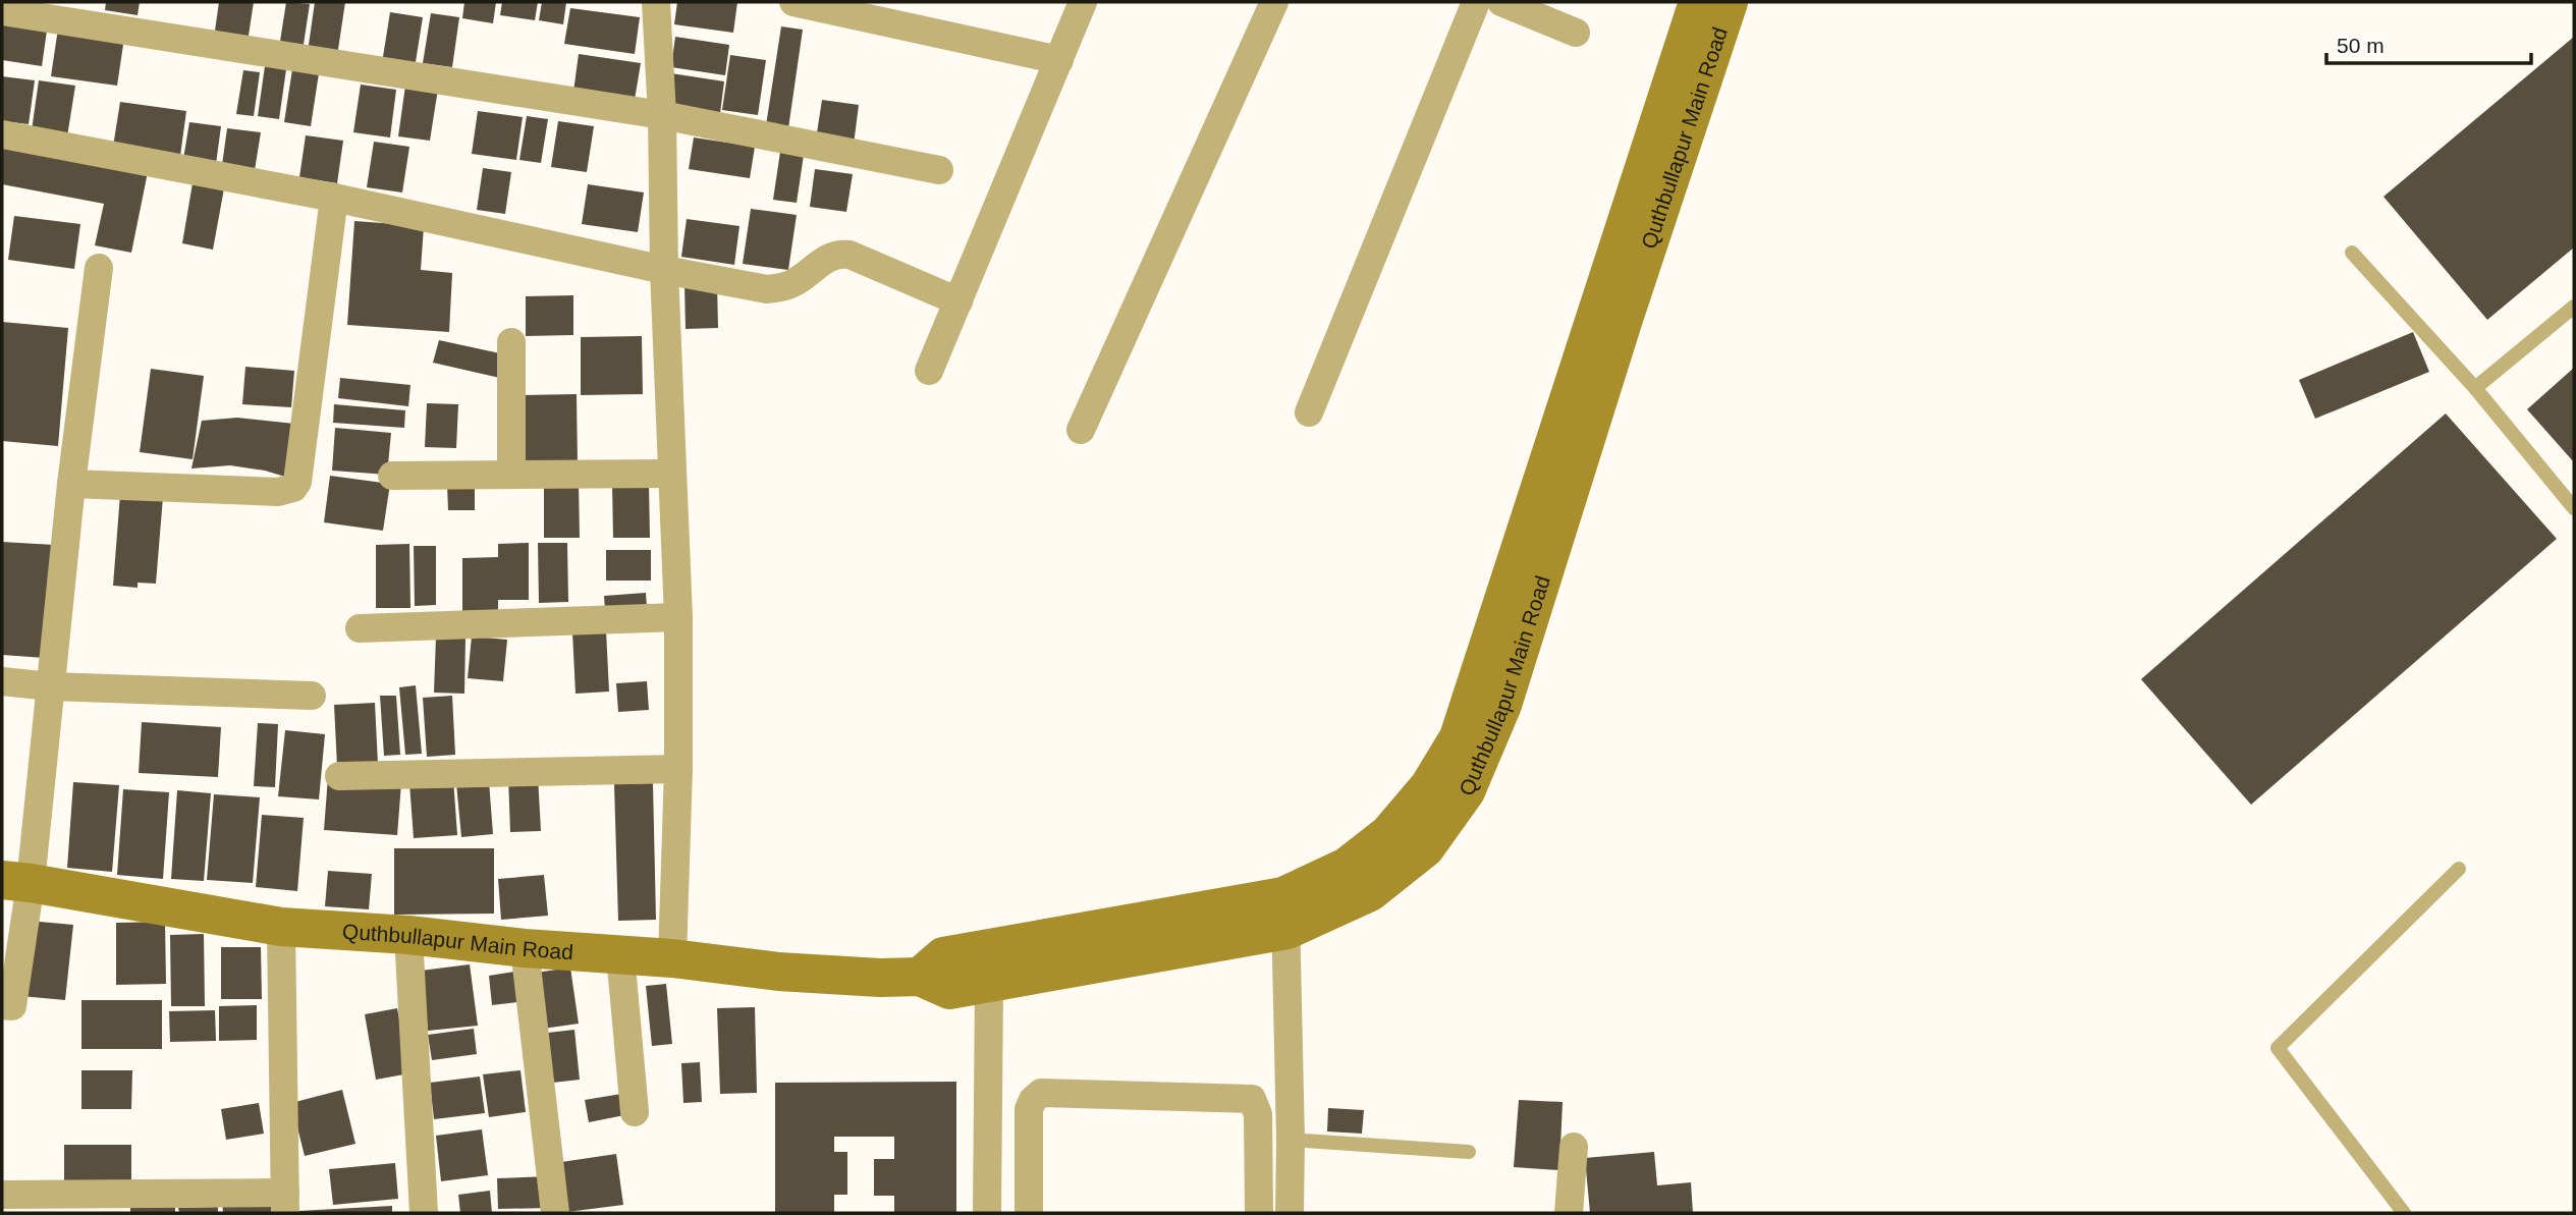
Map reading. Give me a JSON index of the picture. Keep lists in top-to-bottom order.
{
  "streets": {
    "main road": ["Quthbullapur Main Road"]
  },
  "scale_bar": "50 m"
}
